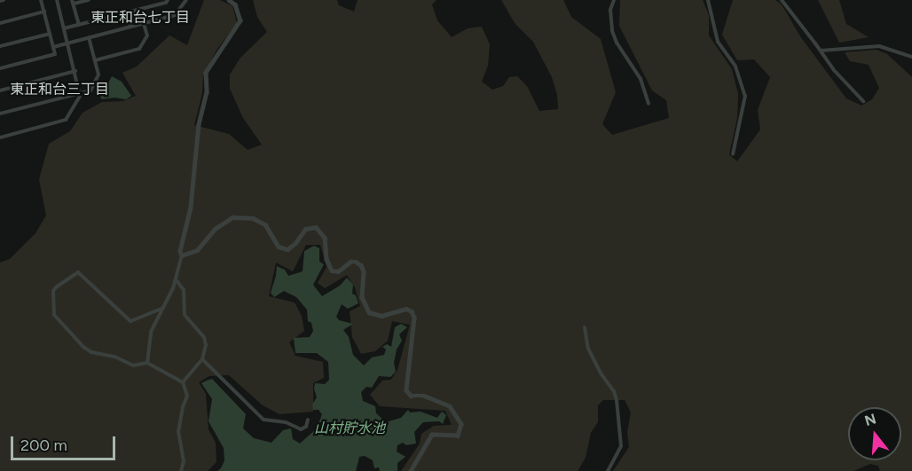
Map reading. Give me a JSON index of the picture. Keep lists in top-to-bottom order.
{
  "districts": ["東正和台七丁目", "東正和台三丁目"],
  "water": ["山村貯水池"],
  "scale_bar": "200 m",
  "north": "top"
}
